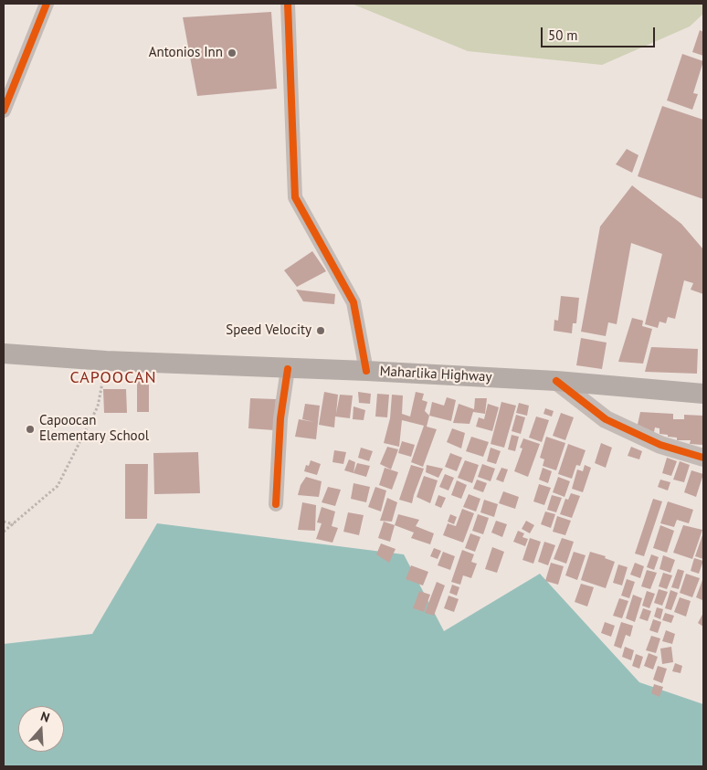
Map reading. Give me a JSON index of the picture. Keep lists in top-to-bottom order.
{
  "streets": {
    "main road": ["Maharlika Highway"]
  },
  "districts": ["CAPOOCAN"],
  "places": ["Antonios Inn", "Speed Velocity", "Capoocan Elementary School"],
  "scale_bar": "50 m",
  "north": "top"
}
